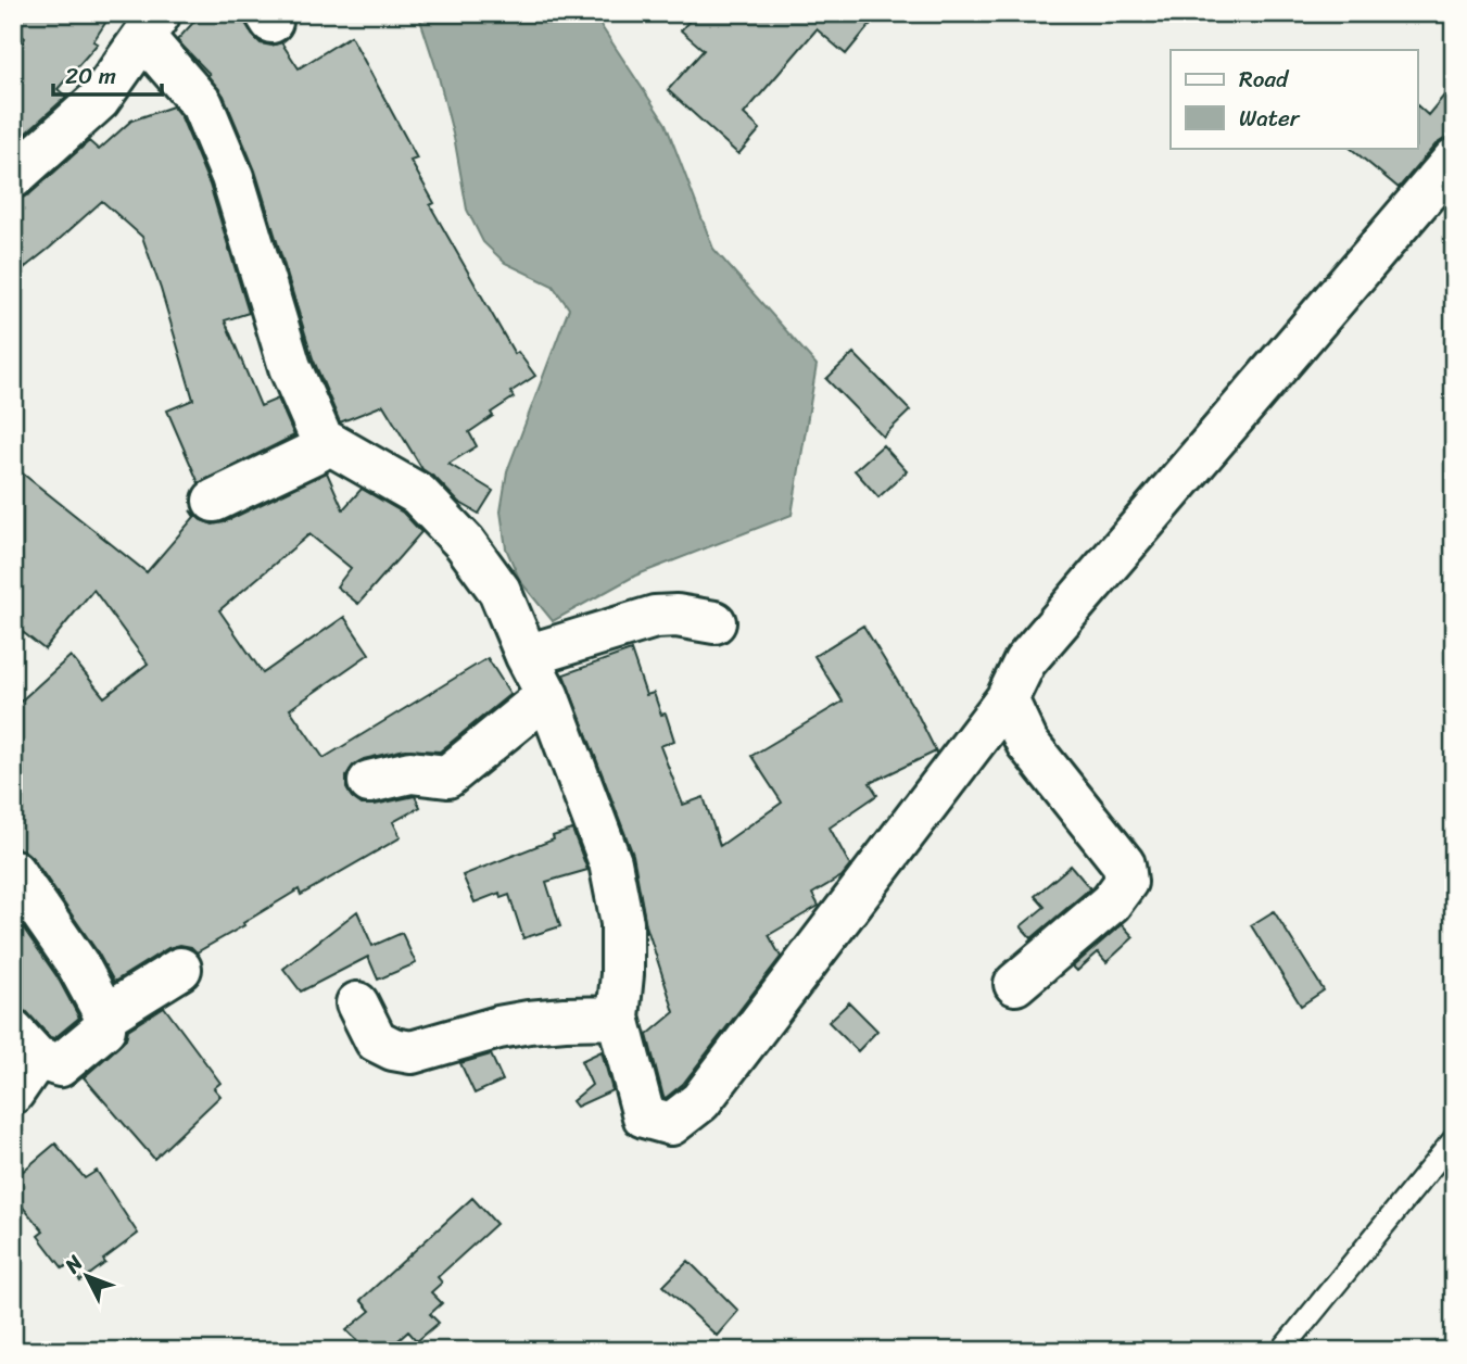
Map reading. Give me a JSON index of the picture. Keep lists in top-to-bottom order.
{
  "legend": ["Road", "Water"],
  "scale_bar": "20 m",
  "north": "top left"
}
